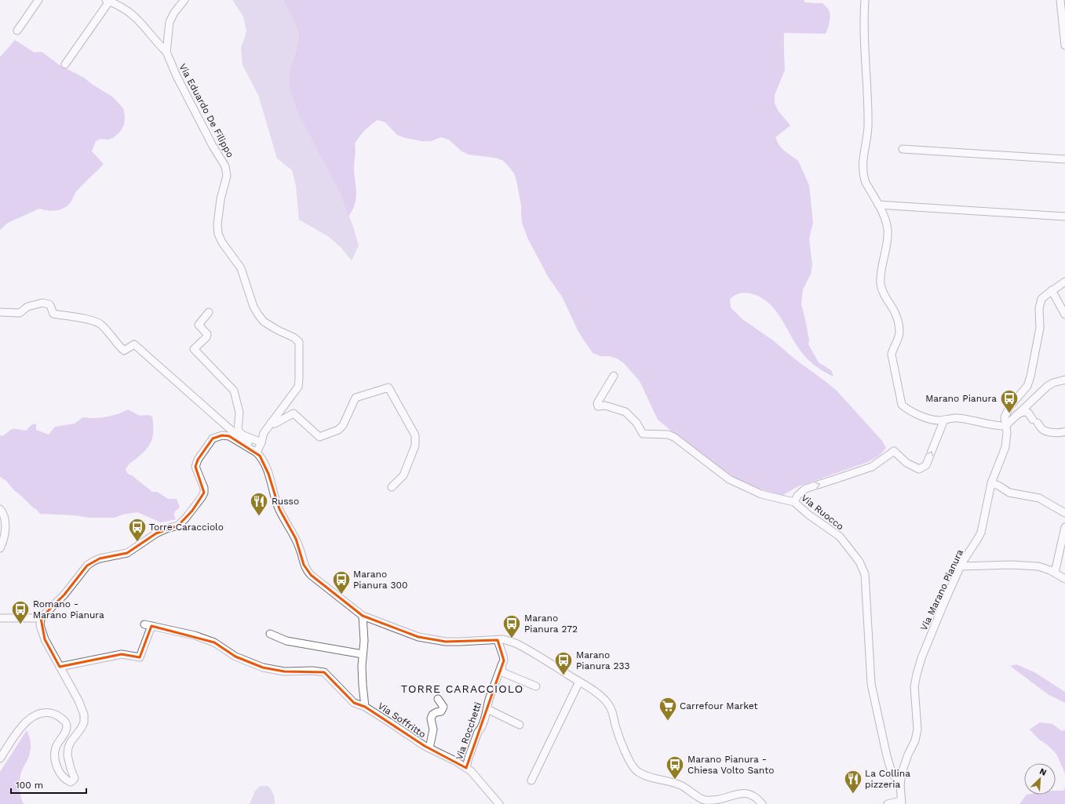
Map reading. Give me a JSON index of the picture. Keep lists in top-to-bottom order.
{
  "streets": {
    "street": [
      "Via Eduardo De Filippo",
      "Via Ruocco",
      "Via Marano Pianura",
      "Via Soffritto",
      "Via Rocchetti"
    ]
  },
  "crossings": [
    ["Via Ruocco", "Via Marano Pianura"],
    ["Via Soffritto", "Via Rocchetti"]
  ],
  "districts": ["TORRE CARACCIOLO"],
  "places": {
    "bus stop": [
      "Marano Pianura",
      "Torre Caracciolo",
      "Marano Pianura 300",
      "Romano - Marano Pianura",
      "Marano Pianura 272",
      "Marano Pianura 233",
      "Marano Pianura - Chiesa Volto Santo"
    ],
    "restaurant": ["Russo", "La Collina pizzeria"],
    "supermarket": ["Carrefour Market"]
  },
  "scale_bar": "100 m",
  "north": "top right"
}
